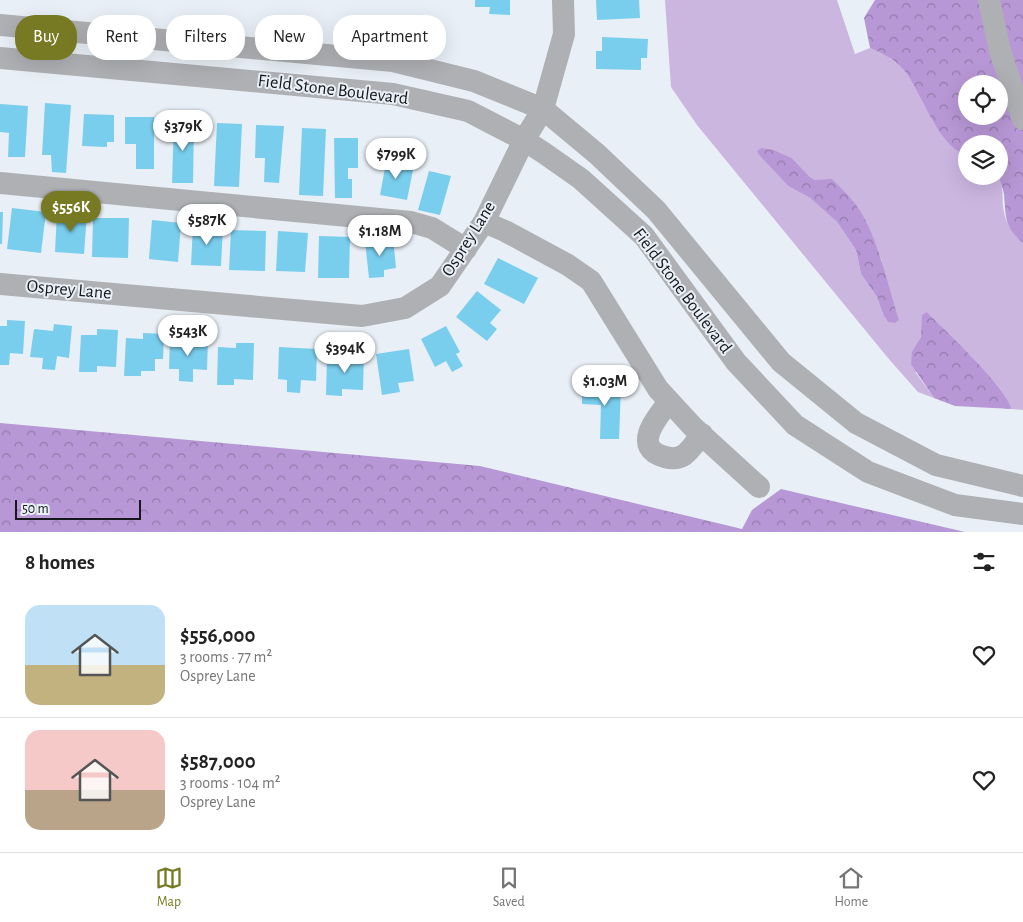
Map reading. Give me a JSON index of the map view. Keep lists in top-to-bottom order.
{
  "streets": {
    "street": ["Field Stone Boulevard", "Osprey Lane"]
  },
  "crossings": [
    ["Field Stone Boulevard", "Osprey Lane"]
  ],
  "scale_bar": "50 m",
  "page": {
    "chip": [
      "Buy",
      "Rent",
      "Filters",
      "New",
      "Apartment"
    ],
    "price": [
      "$379K",
      "$799K",
      "$556K",
      "$587K",
      "$1.18M",
      "$543K",
      "$394K",
      "$1.03M"
    ],
    "scale": "50 m",
    "heading": "8 homes",
    "list": [
      {
        "name": "$556,000",
        "note": "3 rooms · 77 m² · Osprey Lane"
      },
      {
        "name": "$587,000",
        "note": "3 rooms · 104 m² · Osprey Lane"
      }
    ],
    "tabs": ["Map", "Saved", "Home"]
  }
}
